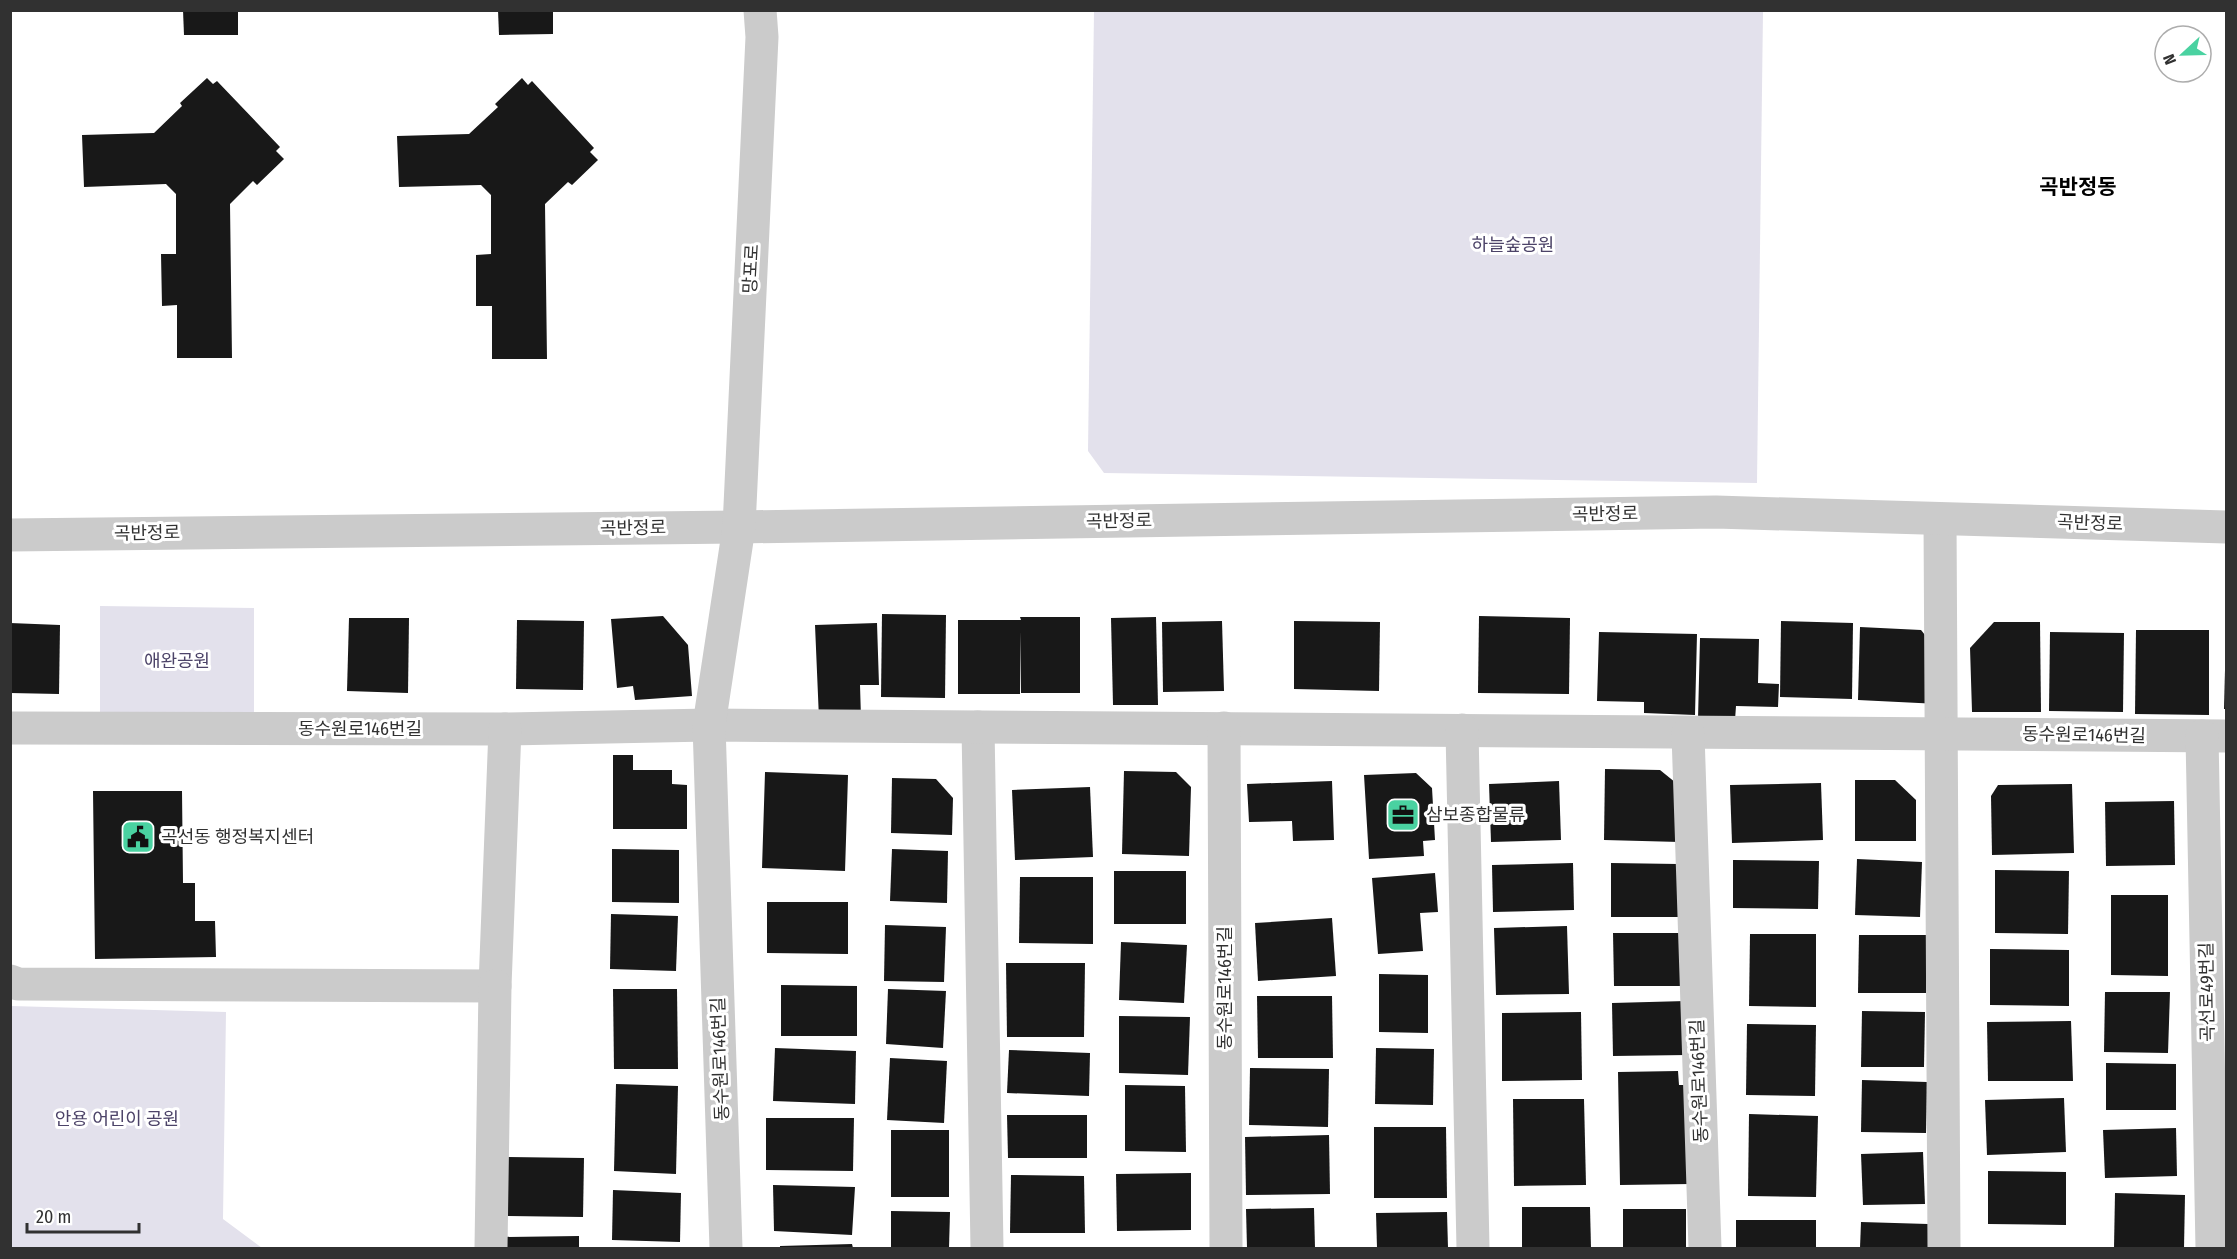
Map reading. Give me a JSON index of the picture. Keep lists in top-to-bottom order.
{
  "streets": {
    "street": [
      "망포로",
      "곡반정로",
      "동수원로146번길",
      "곡선로49번길"
    ]
  },
  "crossings": [
    ["망포로", "곡반정로"],
    ["망포로", "동수원로146번길"],
    ["동수원로146번길", "곡선로49번길"]
  ],
  "districts": ["곡반정동"],
  "parks": ["하늘숲공원", "애완공원", "안용 어린이 공원"],
  "places": {
    "office": ["삼보종합물류"],
    "public building": ["곡선동 행정복지센터"]
  },
  "scale_bar": "20 m",
  "north": "left"
}
